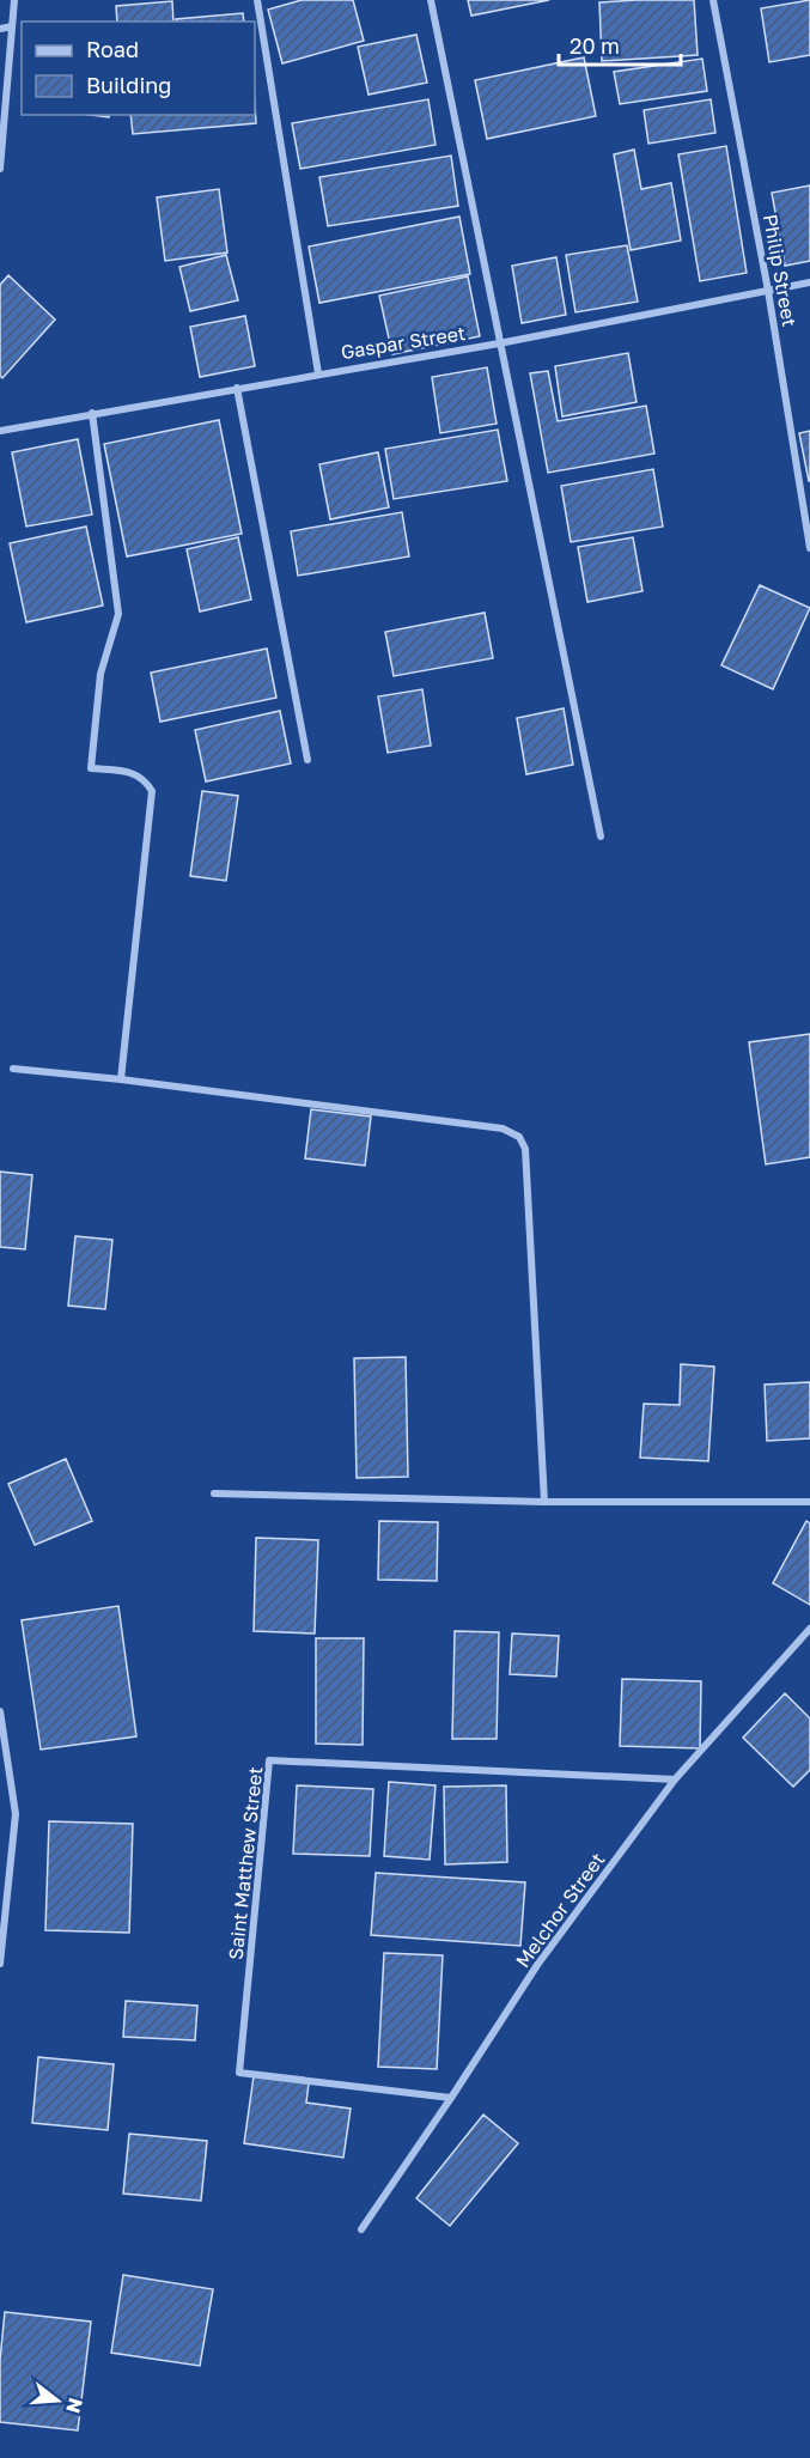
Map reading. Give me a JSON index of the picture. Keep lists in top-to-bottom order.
{
  "streets": {
    "street": [
      "Philip Street",
      "Gaspar Street",
      "Saint Matthew Street",
      "Melchor Street"
    ]
  },
  "crossings": [
    ["Philip Street", "Gaspar Street"],
    ["Saint Matthew Street", "Melchor Street"]
  ],
  "legend": ["Road", "Building"],
  "scale_bar": "20 m",
  "north": "right"
}
